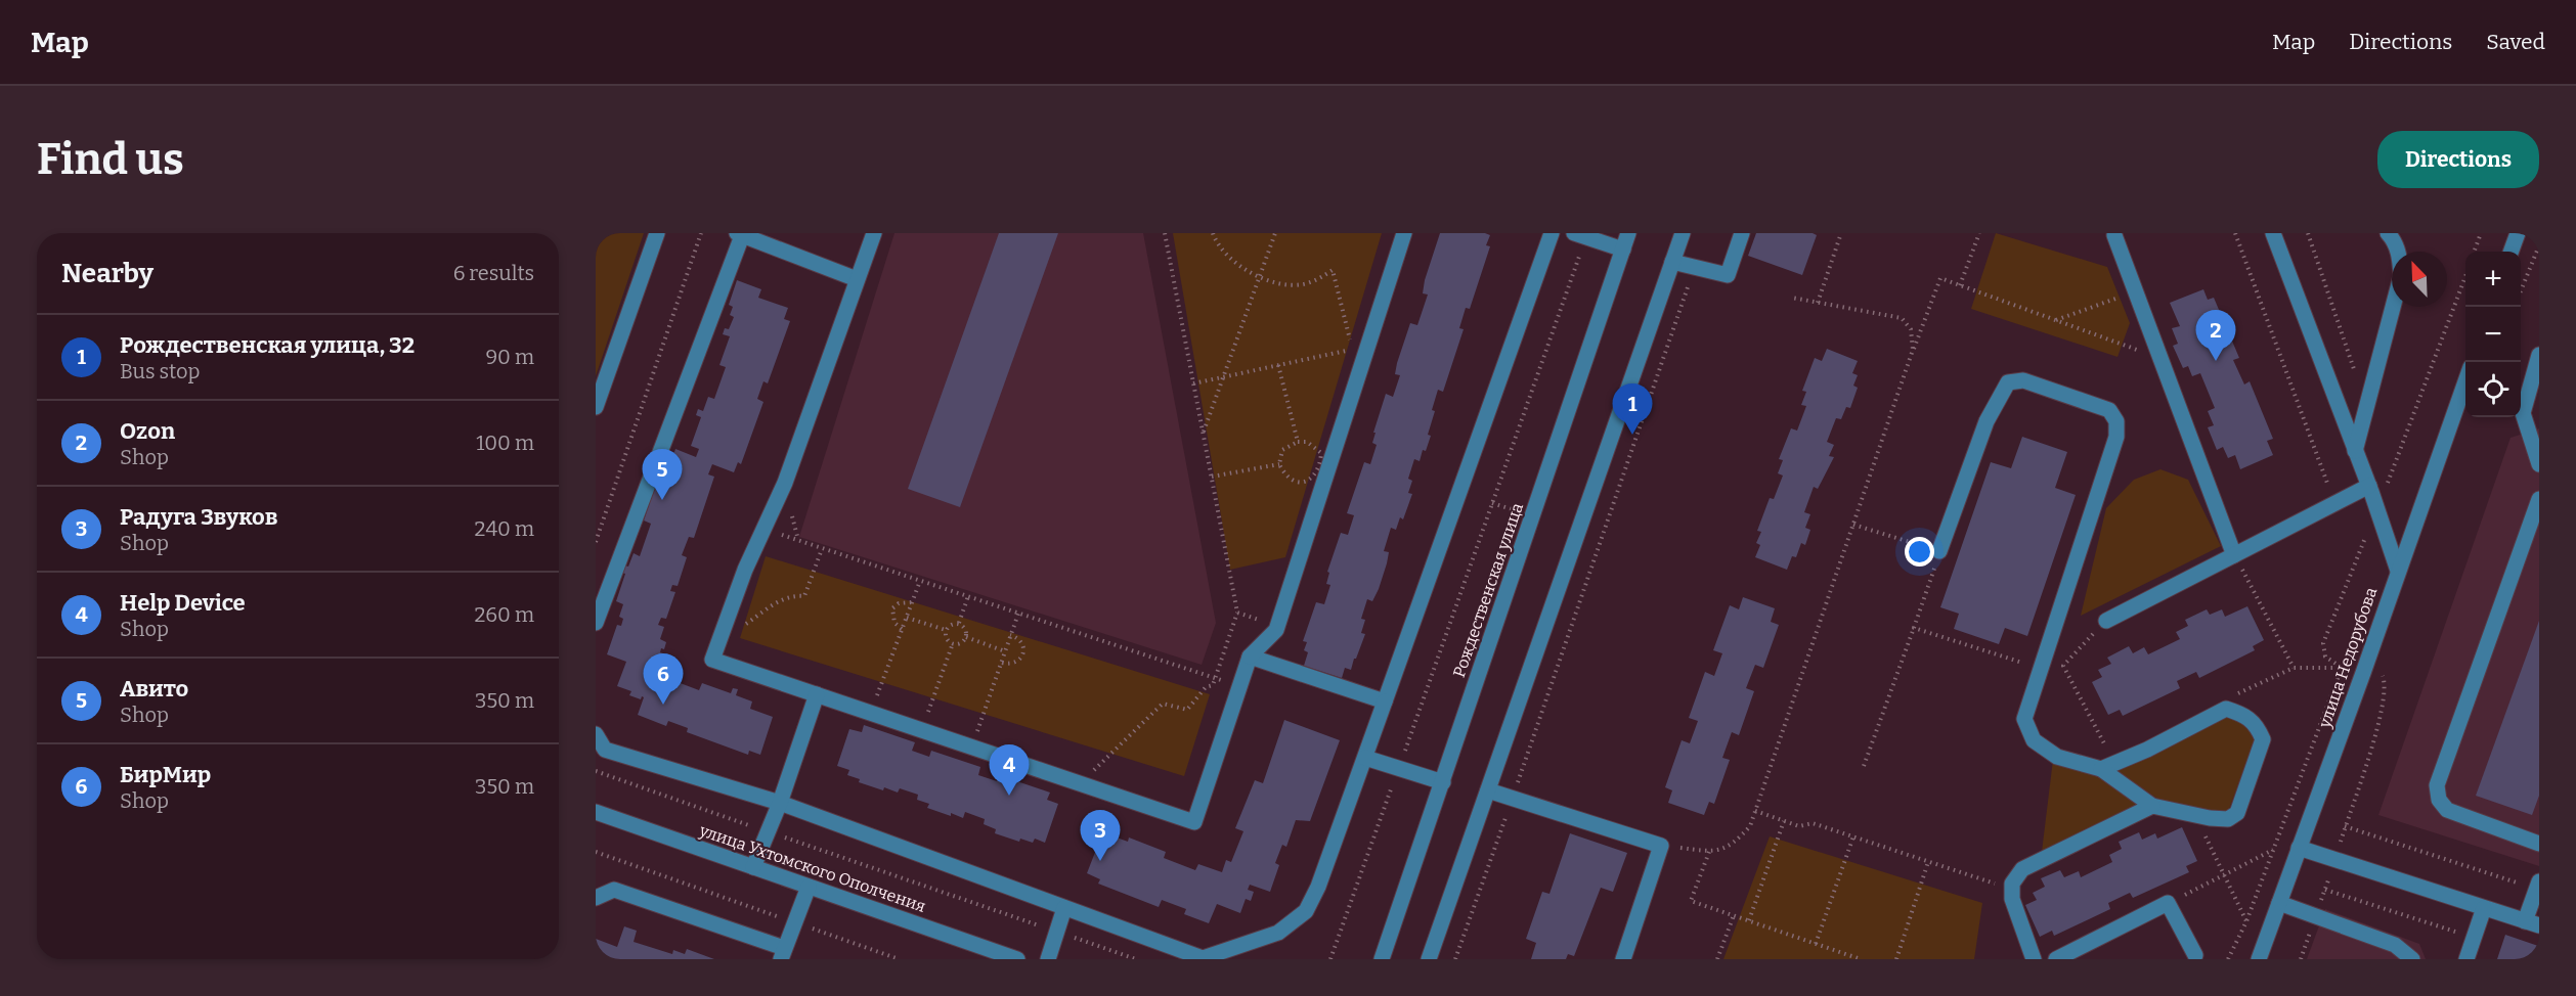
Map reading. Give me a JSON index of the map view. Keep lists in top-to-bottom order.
{
  "streets": {
    "street": ["Рождественская улица", "улица Недорубова", "улица Ухтомского Ополчения"]
  },
  "north": "top left",
  "page": {
    "header": "Map",
    "nav": ["Map", "Directions", "Saved"],
    "buttons": "Directions",
    "title": "Find us",
    "heading": ["Nearby", "6 results"],
    "map_buttons": ["+", "−"],
    "pins": [
      "2",
      "1",
      "5",
      "6",
      "4",
      "3"
    ],
    "list": [
      {
        "mark": "1",
        "name": "Рождественская улица, 32",
        "note": "Bus stop",
        "value": "90 m"
      },
      {
        "mark": "2",
        "name": "Ozon",
        "note": "Shop",
        "value": "100 m"
      },
      {
        "mark": "3",
        "name": "Радуга Звуков",
        "note": "Shop",
        "value": "240 m"
      },
      {
        "mark": "4",
        "name": "Help Device",
        "note": "Shop",
        "value": "260 m"
      },
      {
        "mark": "5",
        "name": "Авито",
        "note": "Shop",
        "value": "350 m"
      },
      {
        "mark": "6",
        "name": "БирМир",
        "note": "Shop",
        "value": "350 m"
      }
    ]
  }
}
